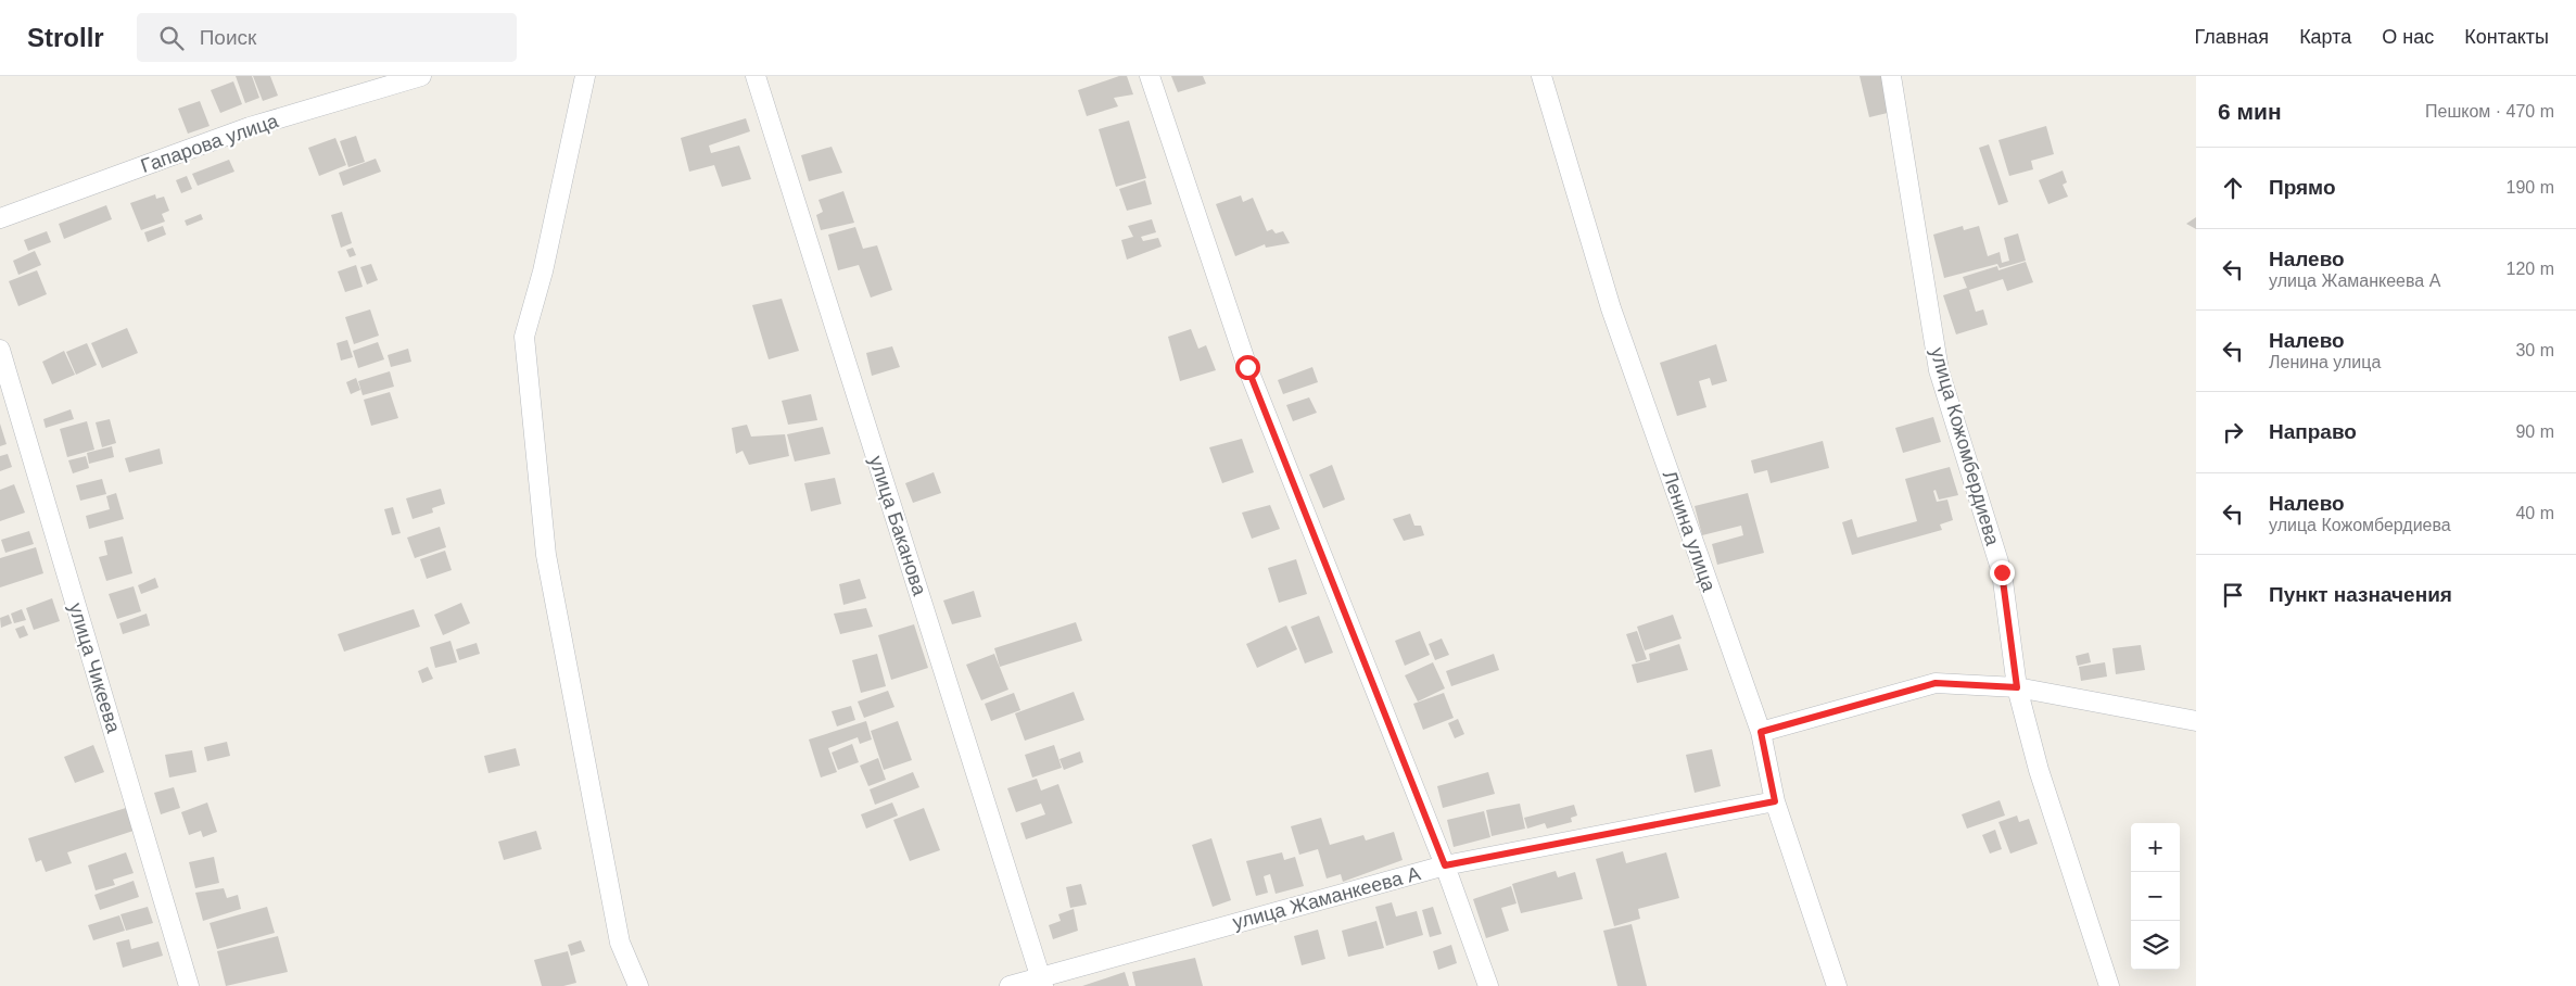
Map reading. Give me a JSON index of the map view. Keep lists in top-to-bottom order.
{
  "streets": {
    "street": [
      "Гапарова улица",
      "улица Кожомбердиева",
      "улица Баканова",
      "Ленина улица",
      "улица Чикеева",
      "улица Жаманкеева А"
    ]
  },
  "crossings": [
    ["улица Баканова", "улица Жаманкеева А"],
    ["Ленина улица", "улица Жаманкеева А"]
  ],
  "page": {
    "header": "Strollr",
    "search": "Поиск",
    "nav": [
      "Главная",
      "Карта",
      "О нас",
      "Контакты"
    ],
    "heading": ["6 мин", "Пешком · 470 m"],
    "list": [
      ["Прямо", "190 m"],
      ["Налево", "улица Жаманкеева А", "120 m"],
      ["Налево", "Ленина улица", "30 m"],
      ["Направо", "90 m"],
      ["Налево", "улица Кожомбердиева", "40 m"],
      "Пункт назначения"
    ],
    "map_buttons": ["+", "−"]
  }
}
